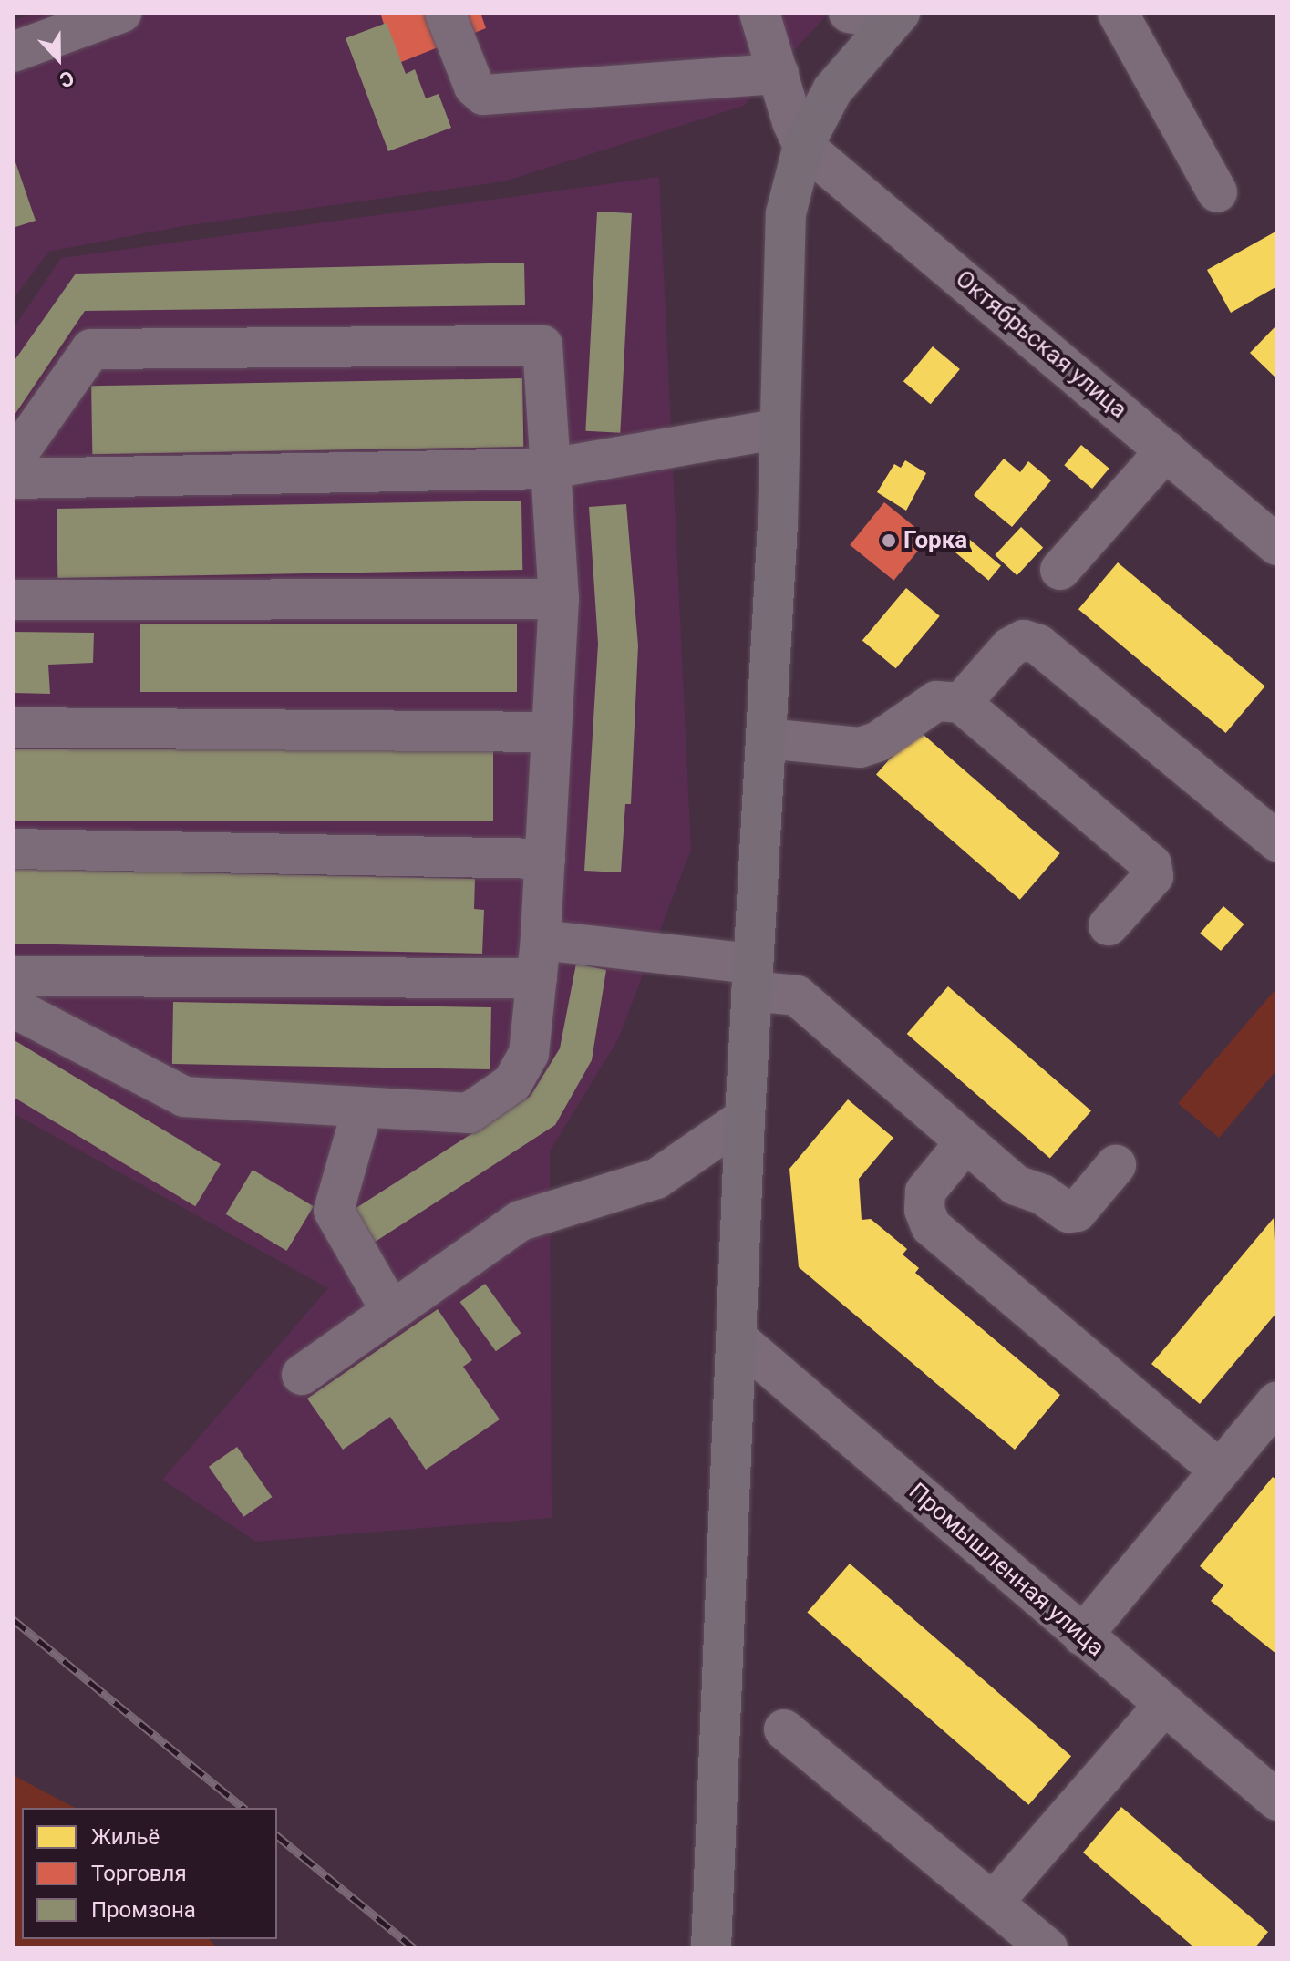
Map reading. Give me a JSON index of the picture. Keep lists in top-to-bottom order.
{
  "streets": {
    "street": ["Октябрьская улица", "Промышленная улица"]
  },
  "places": ["Горка"],
  "legend": ["Жильё", "Торговля", "Промзона"],
  "north": "bottom"
}
